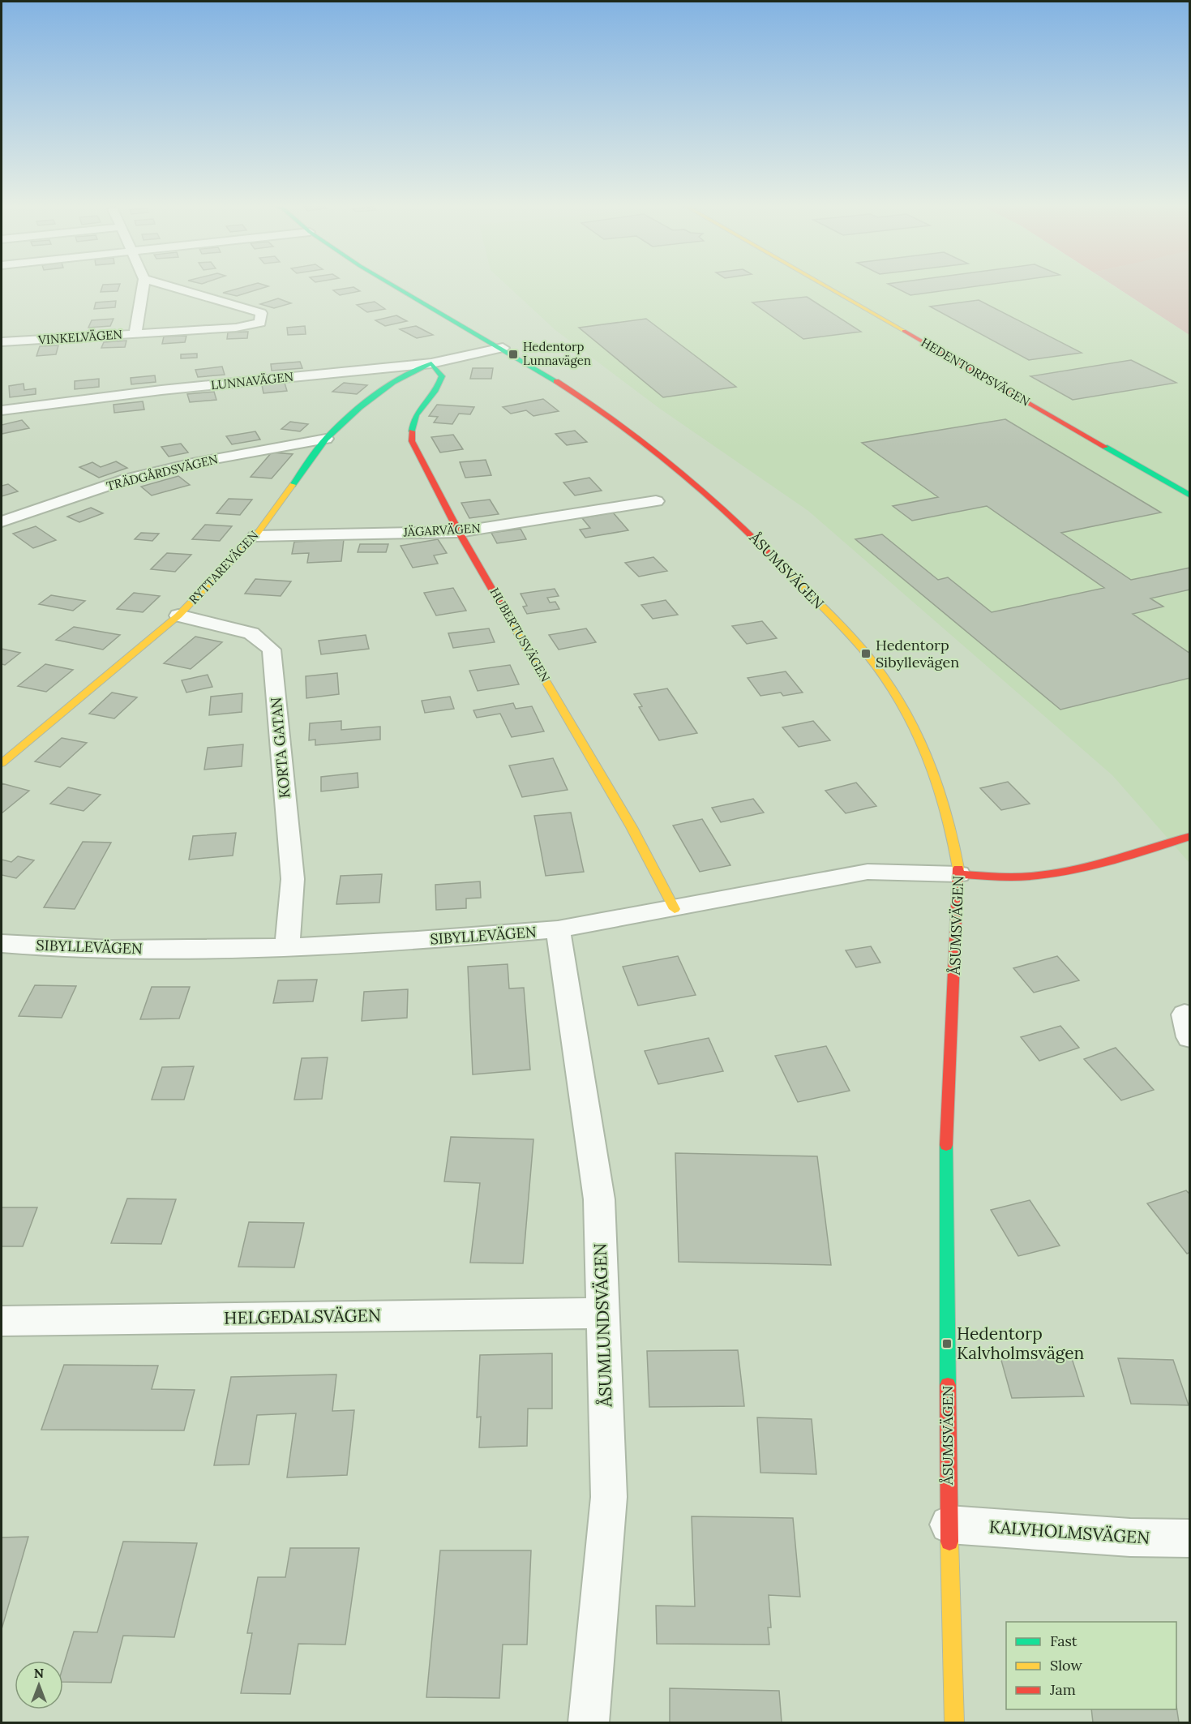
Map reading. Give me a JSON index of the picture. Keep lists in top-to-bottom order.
{
  "streets": {
    "street": [
      "VINKELVÄGEN",
      "HEDENTORPSVÄGEN",
      "LUNNAVÄGEN",
      "TRÄDGÅRDSVÄGEN",
      "JÄGARVÄGEN",
      "RYTTAREVÄGEN",
      "ÅSUMSVÄGEN",
      "HUBERTUSVÄGEN",
      "KORTA GATAN",
      "SIBYLLEVÄGEN",
      "HELGEDALSVÄGEN",
      "ÅSUMLUNDSVÄGEN",
      "KALVHOLMSVÄGEN"
    ]
  },
  "crossings": [
    ["LUNNAVÄGEN", "RYTTAREVÄGEN"],
    ["LUNNAVÄGEN", "ÅSUMSVÄGEN"],
    ["LUNNAVÄGEN", "HUBERTUSVÄGEN"],
    ["TRÄDGÅRDSVÄGEN", "RYTTAREVÄGEN"],
    ["JÄGARVÄGEN", "RYTTAREVÄGEN"],
    ["JÄGARVÄGEN", "HUBERTUSVÄGEN"],
    ["RYTTAREVÄGEN", "HUBERTUSVÄGEN"],
    ["RYTTAREVÄGEN", "KORTA GATAN"],
    ["ÅSUMSVÄGEN", "SIBYLLEVÄGEN"],
    ["ÅSUMSVÄGEN", "KALVHOLMSVÄGEN"],
    ["HUBERTUSVÄGEN", "SIBYLLEVÄGEN"],
    ["KORTA GATAN", "SIBYLLEVÄGEN"],
    ["SIBYLLEVÄGEN", "ÅSUMLUNDSVÄGEN"],
    ["HELGEDALSVÄGEN", "ÅSUMLUNDSVÄGEN"]
  ],
  "places": {
    "transit": ["Hedentorp Lunnavägen", "Hedentorp Sibyllevägen", "Hedentorp Kalvholmsvägen"]
  },
  "legend": ["Fast", "Slow", "Jam"],
  "north": "top"
}
